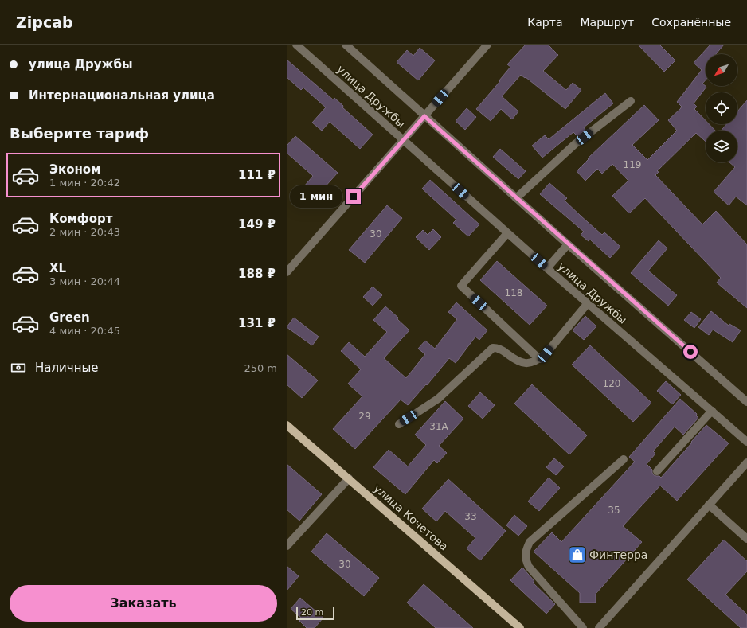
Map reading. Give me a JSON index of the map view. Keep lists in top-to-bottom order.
{
  "streets": {
    "main road": ["улица Кочетова"],
    "street": ["улица Дружбы"]
  },
  "places": {
    "shop": ["Финтерра"]
  },
  "house_numbers": [
    "119",
    "30",
    "118",
    "120",
    "29",
    "31А",
    "35",
    "33",
    "30"
  ],
  "scale_bar": "20 m",
  "north": "bottom left",
  "page": {
    "header": "Zipcab",
    "nav": ["Карта", "Маршрут", "Сохранённые"],
    "banner": ["улица Дружбы", "Интернациональная улица"],
    "heading": "Выберите тариф",
    "list": [
      {
        "name": "Эконом",
        "note": "1 мин · 20:42",
        "value": "111 ₽"
      },
      {
        "name": "Комфорт",
        "note": "2 мин · 20:43",
        "value": "149 ₽"
      },
      {
        "name": "XL",
        "note": "3 мин · 20:44",
        "value": "188 ₽"
      },
      {
        "name": "Green",
        "note": "4 мин · 20:45",
        "value": "131 ₽"
      }
    ],
    "bubble": "1 мин",
    "pay": ["Наличные", "250 m"],
    "buttons": "Заказать",
    "scale": "20 m"
  }
}
